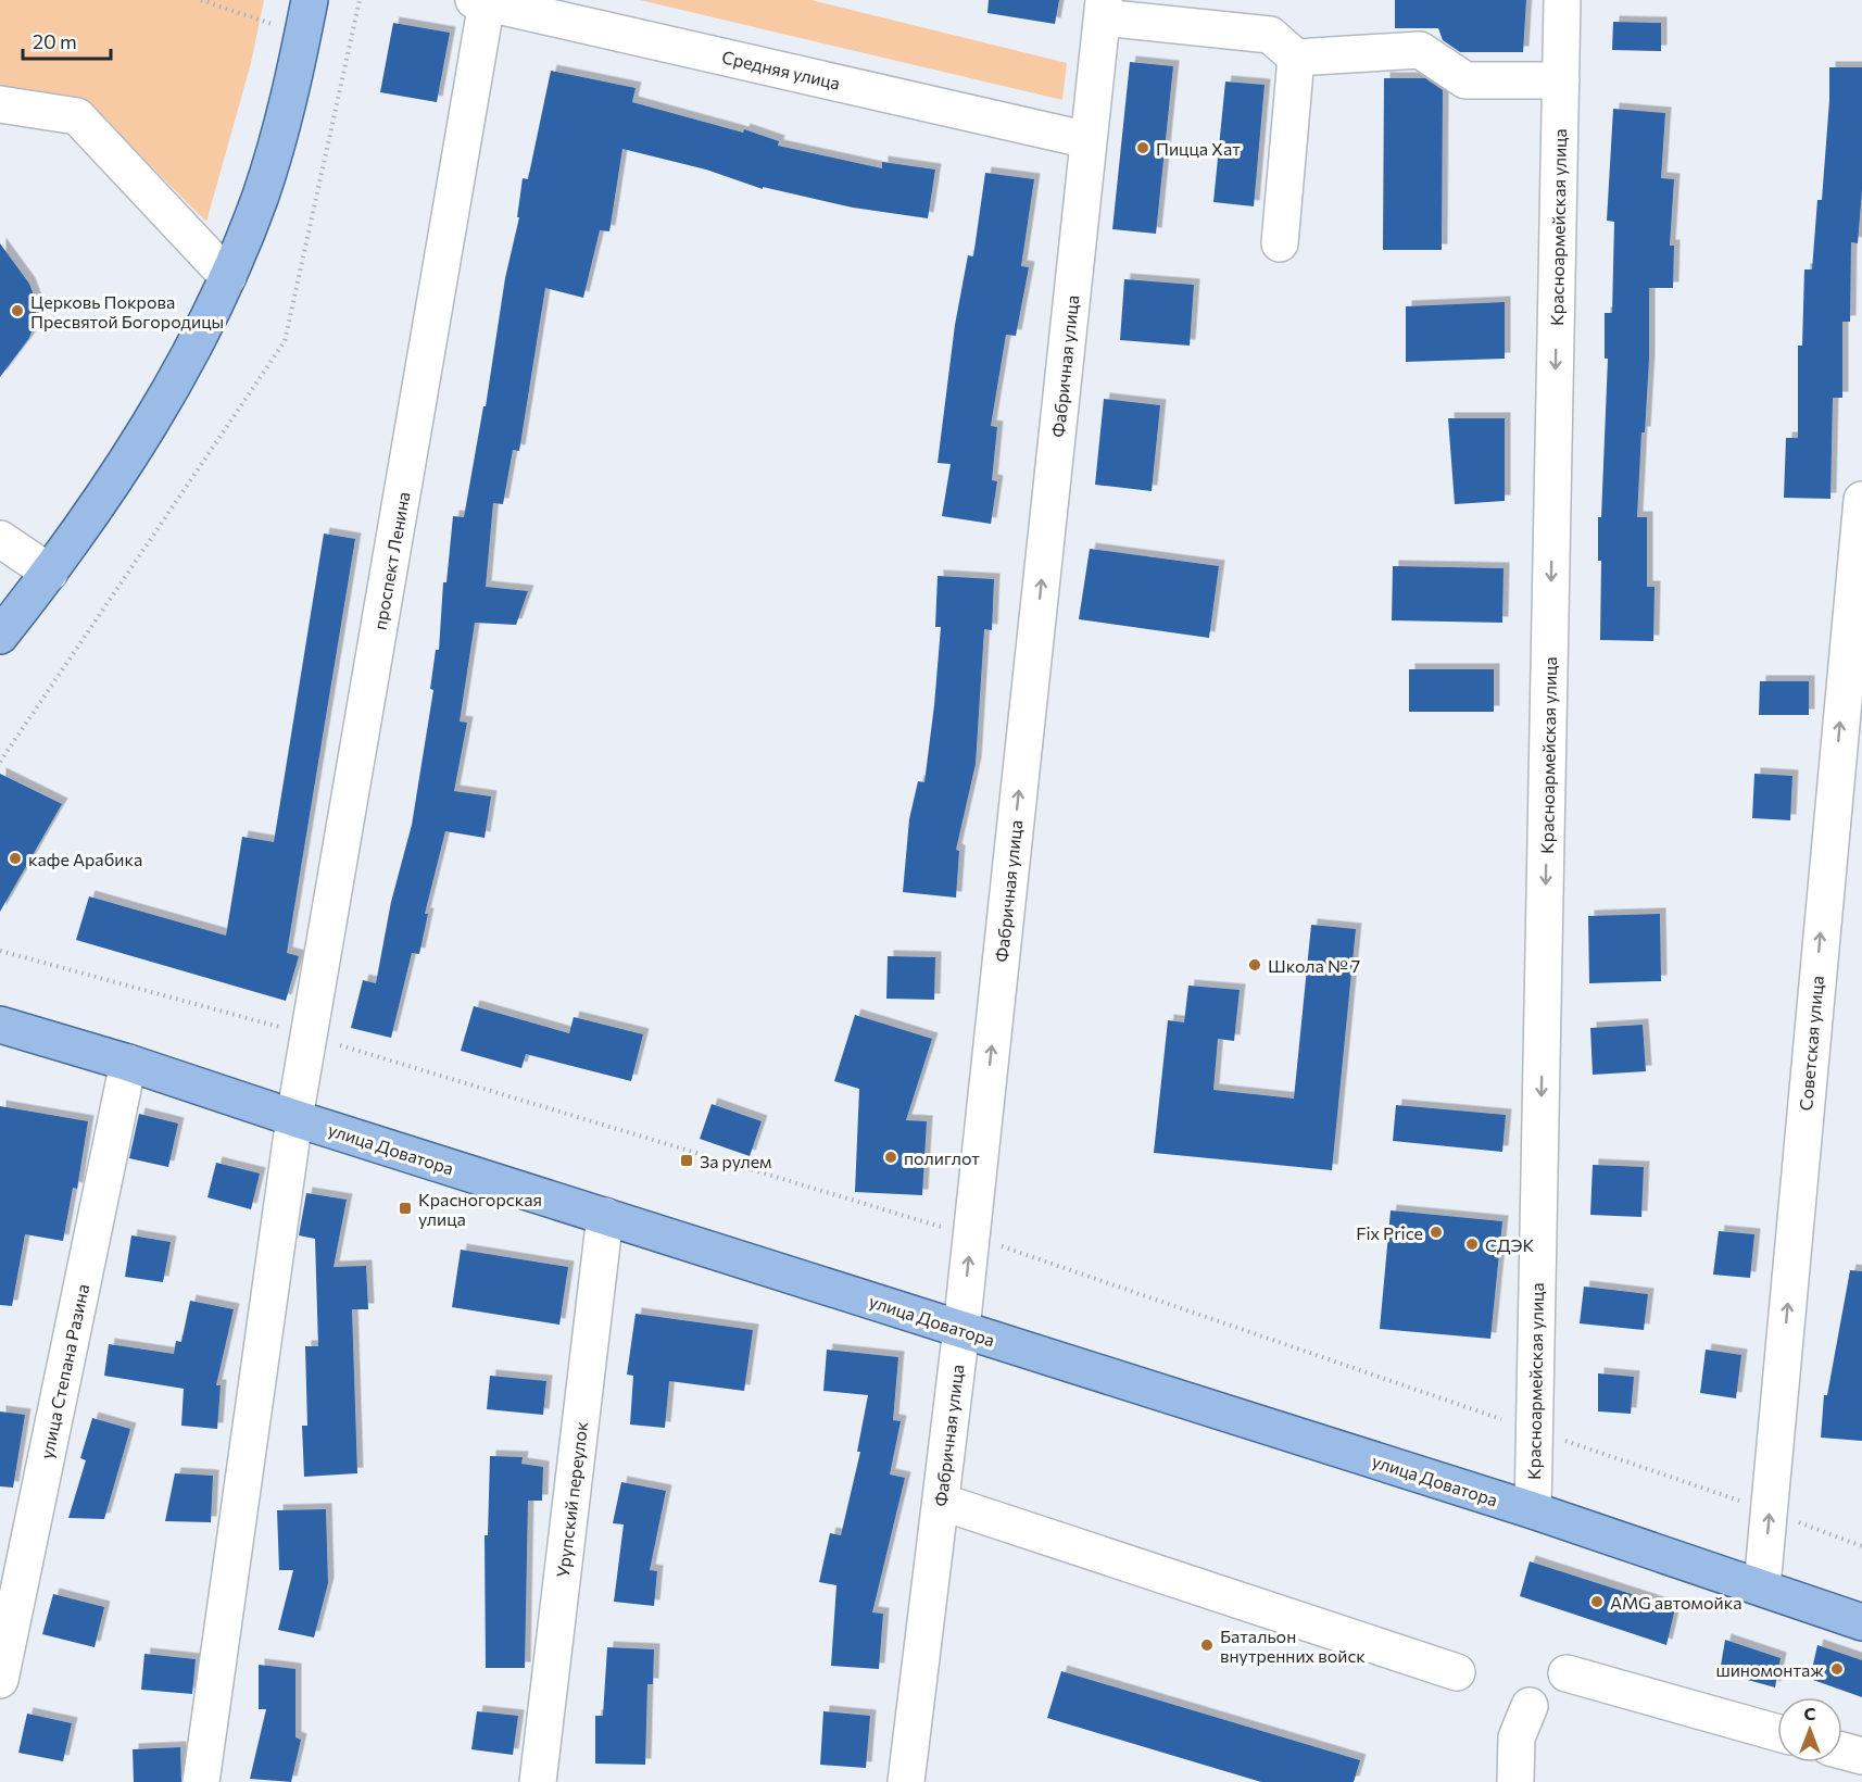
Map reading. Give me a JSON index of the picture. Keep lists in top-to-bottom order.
{
  "streets": {
    "main road": ["улица Доватора"],
    "street": [
      "Средняя улица",
      "Красноармейская улица",
      "Фабричная улица",
      "проспект Ленина",
      "Советская улица",
      "улица Степана Разина",
      "Урупский переулок"
    ]
  },
  "crossings": [
    ["Средняя улица", "Фабричная улица"],
    ["Средняя улица", "проспект Ленина"],
    ["Красноармейская улица", "улица Доватора"],
    ["Фабричная улица", "улица Доватора"],
    ["проспект Ленина", "улица Доватора"],
    ["Советская улица", "улица Доватора"],
    ["улица Доватора", "улица Степана Разина"],
    ["улица Доватора", "Урупский переулок"]
  ],
  "one_way": ["Красноармейская улица", "Фабричная улица", "Советская улица"],
  "places": {
    "other": [
      "Пицца Хат",
      "Церковь Покрова Пресвятой Богородицы",
      "кафе Арабика",
      "Школа № 7",
      "полиглот",
      "Fix Price",
      "СДЭК",
      "AMG автомойка",
      "Батальон внутренних войск",
      "шиномонтаж"
    ],
    "transit": ["За рулем", "Красногорская улица"]
  },
  "scale_bar": "20 m",
  "north": "top"
}
